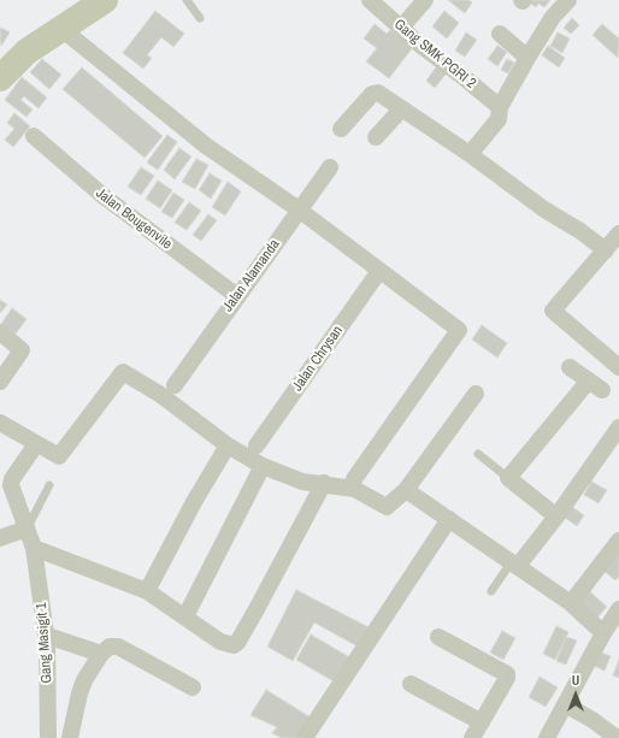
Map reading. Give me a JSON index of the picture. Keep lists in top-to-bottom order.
{
  "streets": {
    "street": [
      "Gang SMK PGRI 2",
      "Jalan Bougenvile",
      "Jalan Alamanda",
      "Jalan Chrysan",
      "Gang Masigit 1"
    ]
  },
  "crossings": [
    ["Jalan Bougenvile", "Jalan Alamanda"]
  ],
  "north": "top"
}
